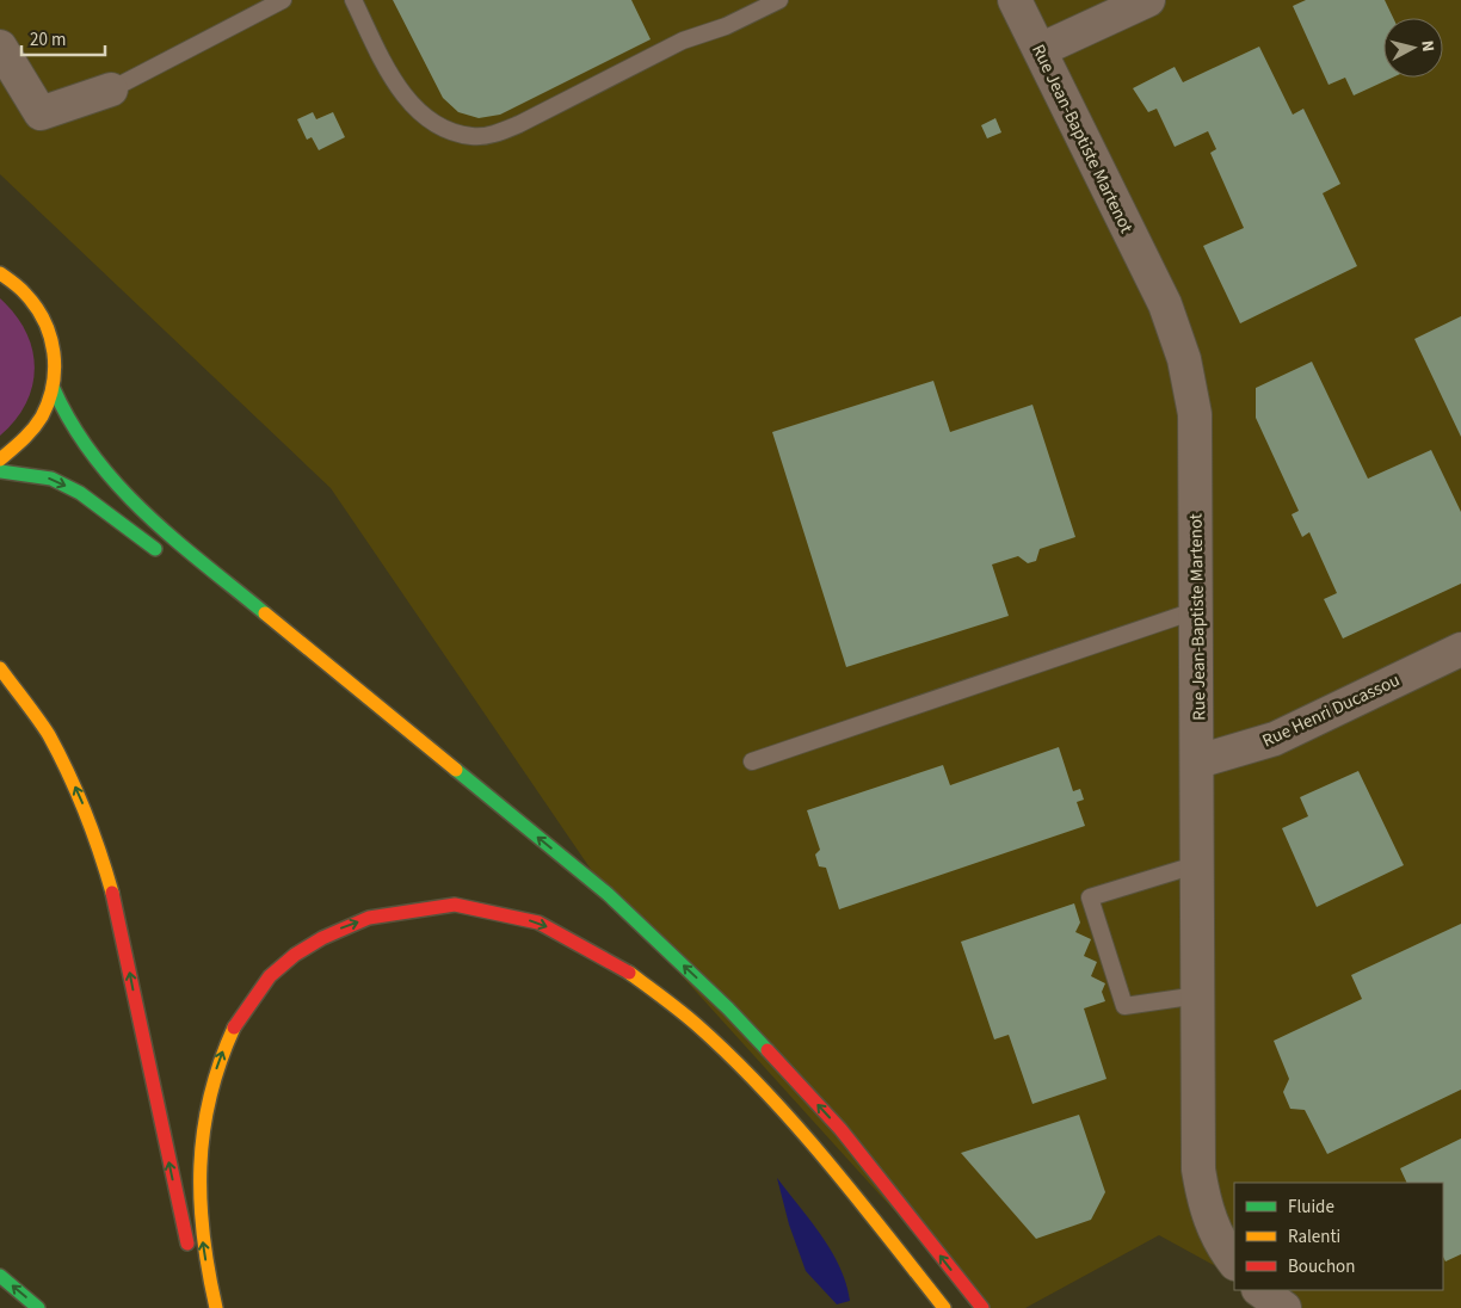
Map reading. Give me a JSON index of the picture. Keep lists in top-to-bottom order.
{
  "streets": {
    "street": ["Rue Jean-Baptiste Martenot", "Rue Henri Ducassou"]
  },
  "crossings": [
    ["Rue Jean-Baptiste Martenot", "Rue Henri Ducassou"]
  ],
  "legend": ["Fluide", "Ralenti", "Bouchon"],
  "scale_bar": "20 m",
  "north": "right"
}
